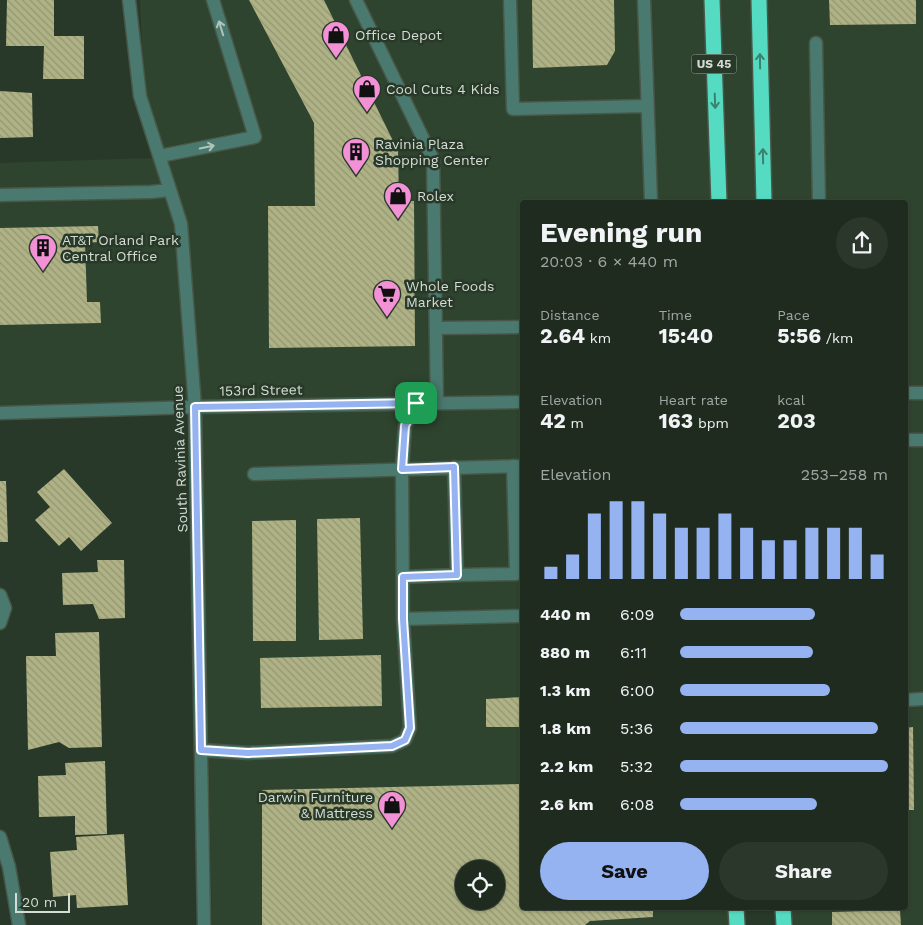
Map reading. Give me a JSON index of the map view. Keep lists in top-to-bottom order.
{
  "streets": {
    "highway": ["US 45"],
    "street": ["153rd Street", "South Ravinia Avenue"]
  },
  "crossings": [
    ["153rd Street", "South Ravinia Avenue"]
  ],
  "places": {
    "shop": [
      "Office Depot",
      "Cool Cuts 4 Kids",
      "Rolex",
      "Darwin Furniture & Mattress"
    ],
    "building": ["Ravinia Plaza Shopping Center", "AT&T Orland Park Central Office"],
    "supermarket": ["Whole Foods Market"]
  },
  "scale_bar": "20 m",
  "page": {
    "heading": ["Evening run", "20:03 · 6 × 440 m"],
    "stats": [
      ["Distance", "2.64 km"],
      ["Time", "15:40"],
      ["Pace", "5:56 /km"],
      ["Elevation", "42 m"],
      ["Heart rate", "163 bpm"],
      ["kcal", "203"]
    ],
    "chart": ["Elevation", "253–258 m"],
    "list": [
      {
        "name": "440 m",
        "note": "6:09"
      },
      {
        "name": "880 m",
        "note": "6:11"
      },
      {
        "name": "1.3 km",
        "note": "6:00"
      },
      {
        "name": "1.8 km",
        "note": "5:36"
      },
      {
        "name": "2.2 km",
        "note": "5:32"
      },
      {
        "name": "2.6 km",
        "note": "6:08"
      }
    ],
    "buttons": ["Save", "Share"],
    "scale": "20 m"
  }
}
